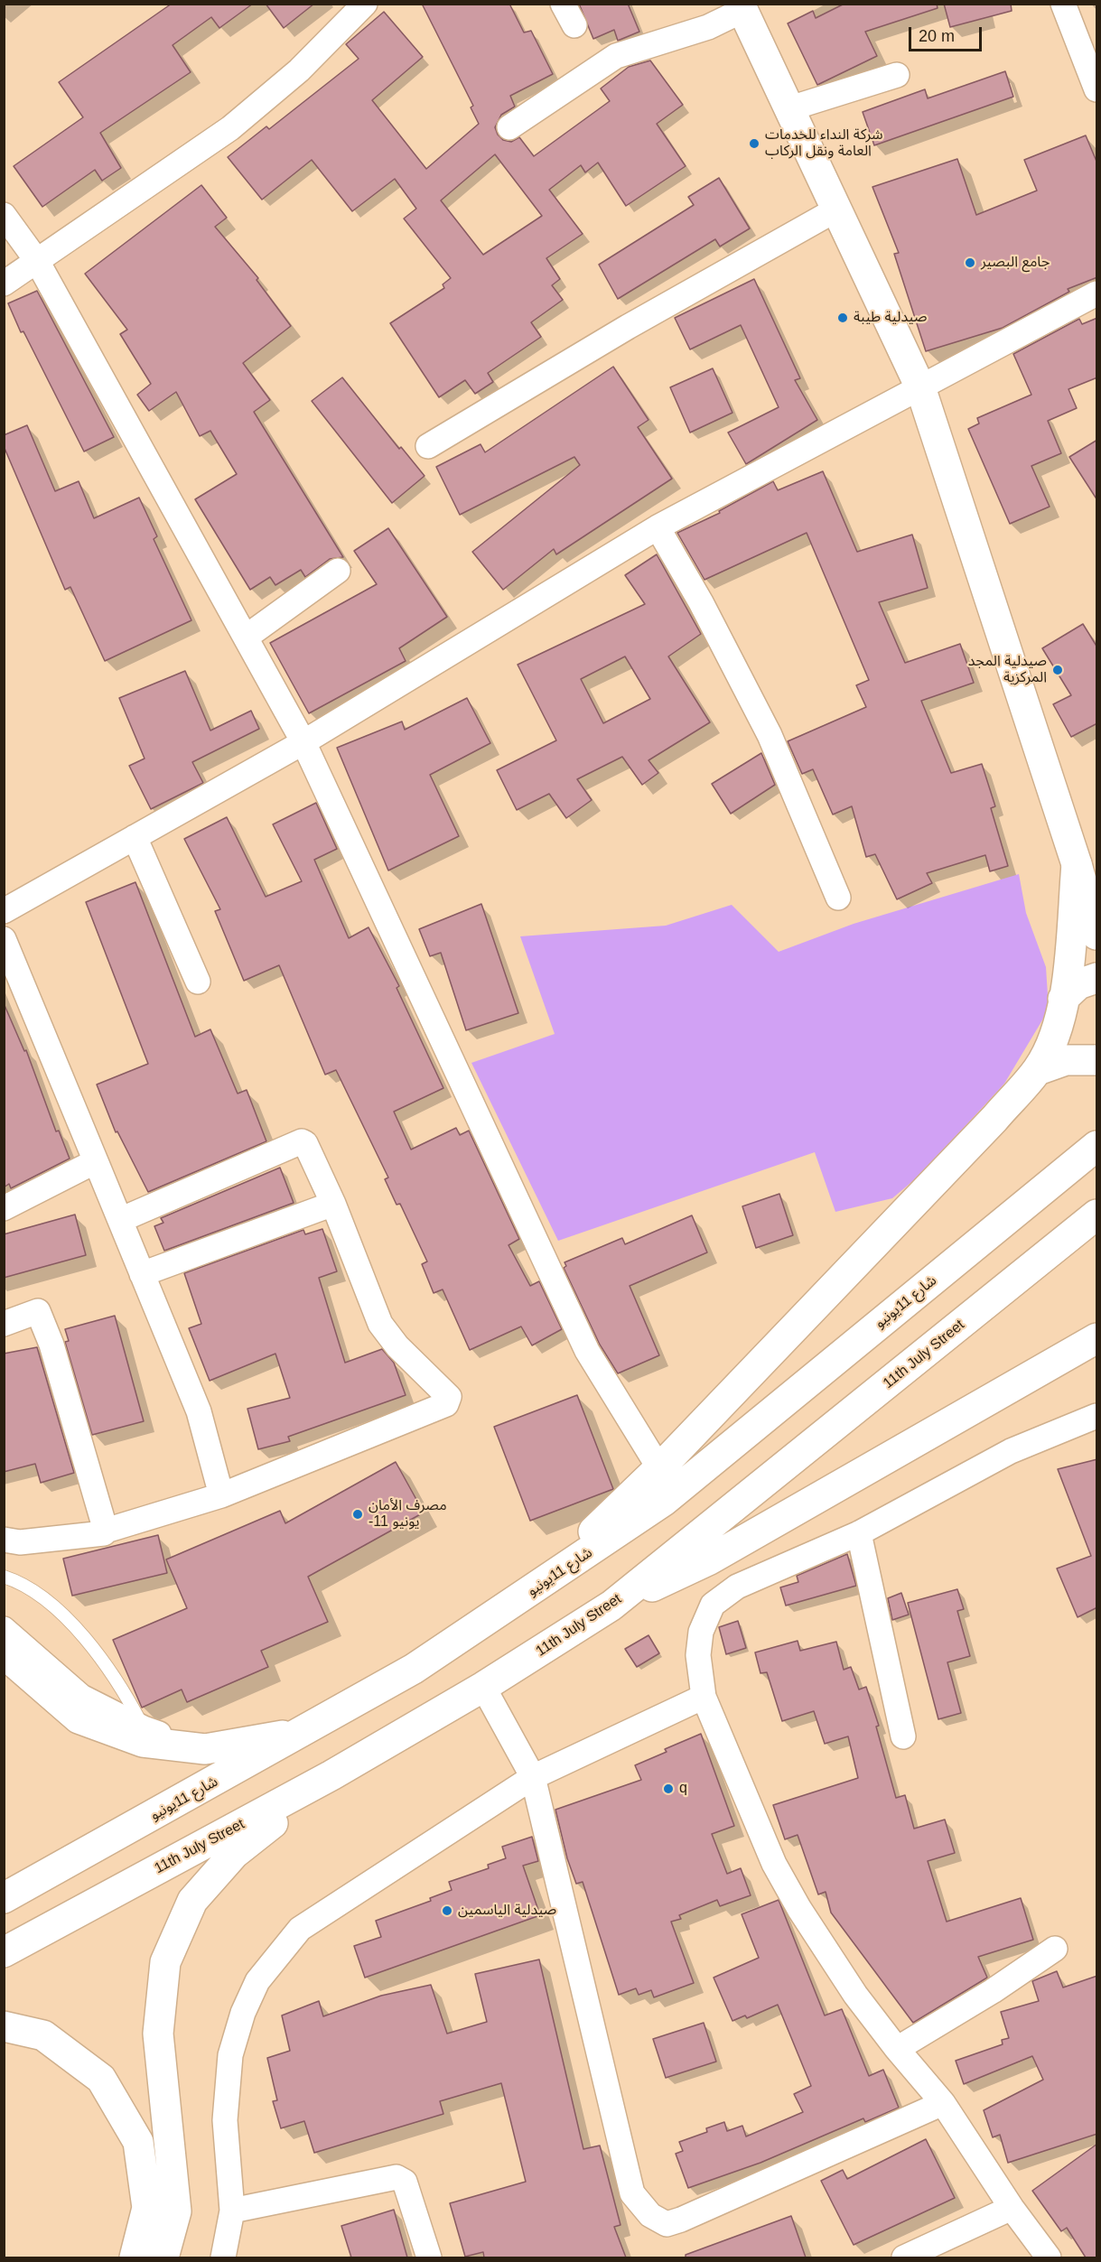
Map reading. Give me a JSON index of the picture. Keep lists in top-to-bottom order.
{
  "streets": {
    "main road": ["شارع 11يونيو", "11th July Street"]
  },
  "places": [
    "شركة النداء للخدمات العامة ونقل الركاب",
    "جامع البصير",
    "صيدلية طيبة",
    "صيدلية المجد المركزية",
    "مصرف الأمان -11 يونيو",
    "q",
    "صيدلية الياسمين"
  ],
  "scale_bar": "20 m"
}
